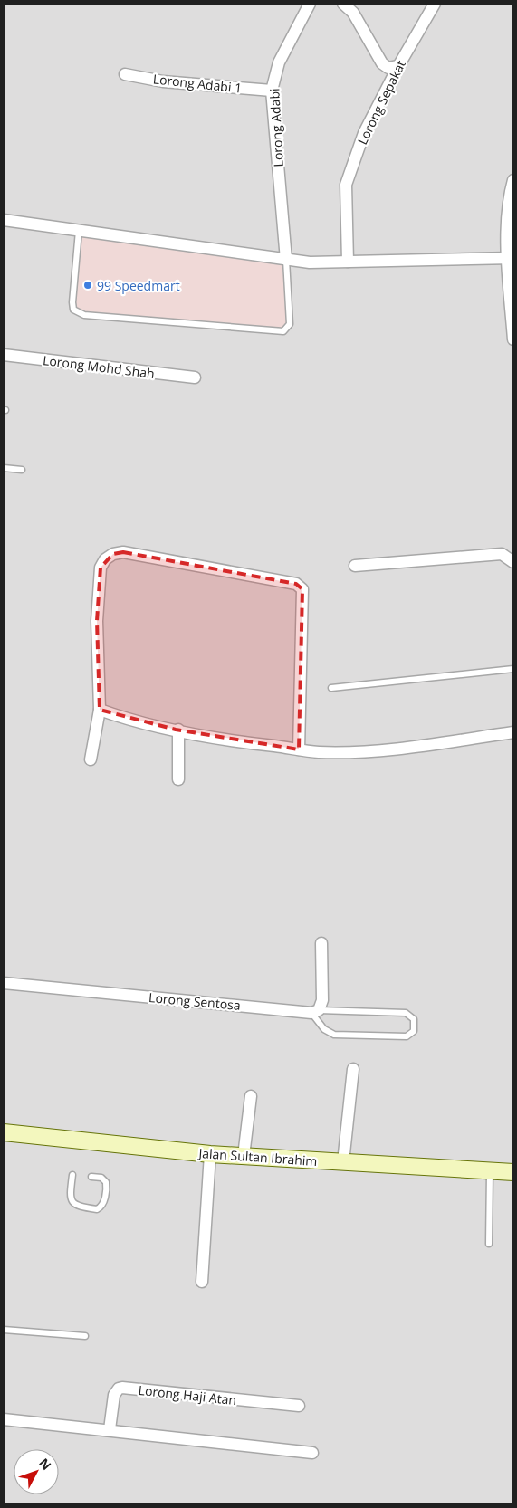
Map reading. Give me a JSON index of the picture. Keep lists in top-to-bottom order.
{
  "streets": {
    "street": [
      "Lorong Adabi 1",
      "Lorong Sepakat",
      "Lorong Adabi",
      "Lorong Mohd Shah",
      "Lorong Sentosa",
      "Jalan Sultan Ibrahim",
      "Lorong Haji Atan"
    ]
  },
  "crossings": [
    ["Lorong Adabi 1", "Lorong Adabi"]
  ],
  "places": ["99 Speedmart"],
  "north": "top right"
}
